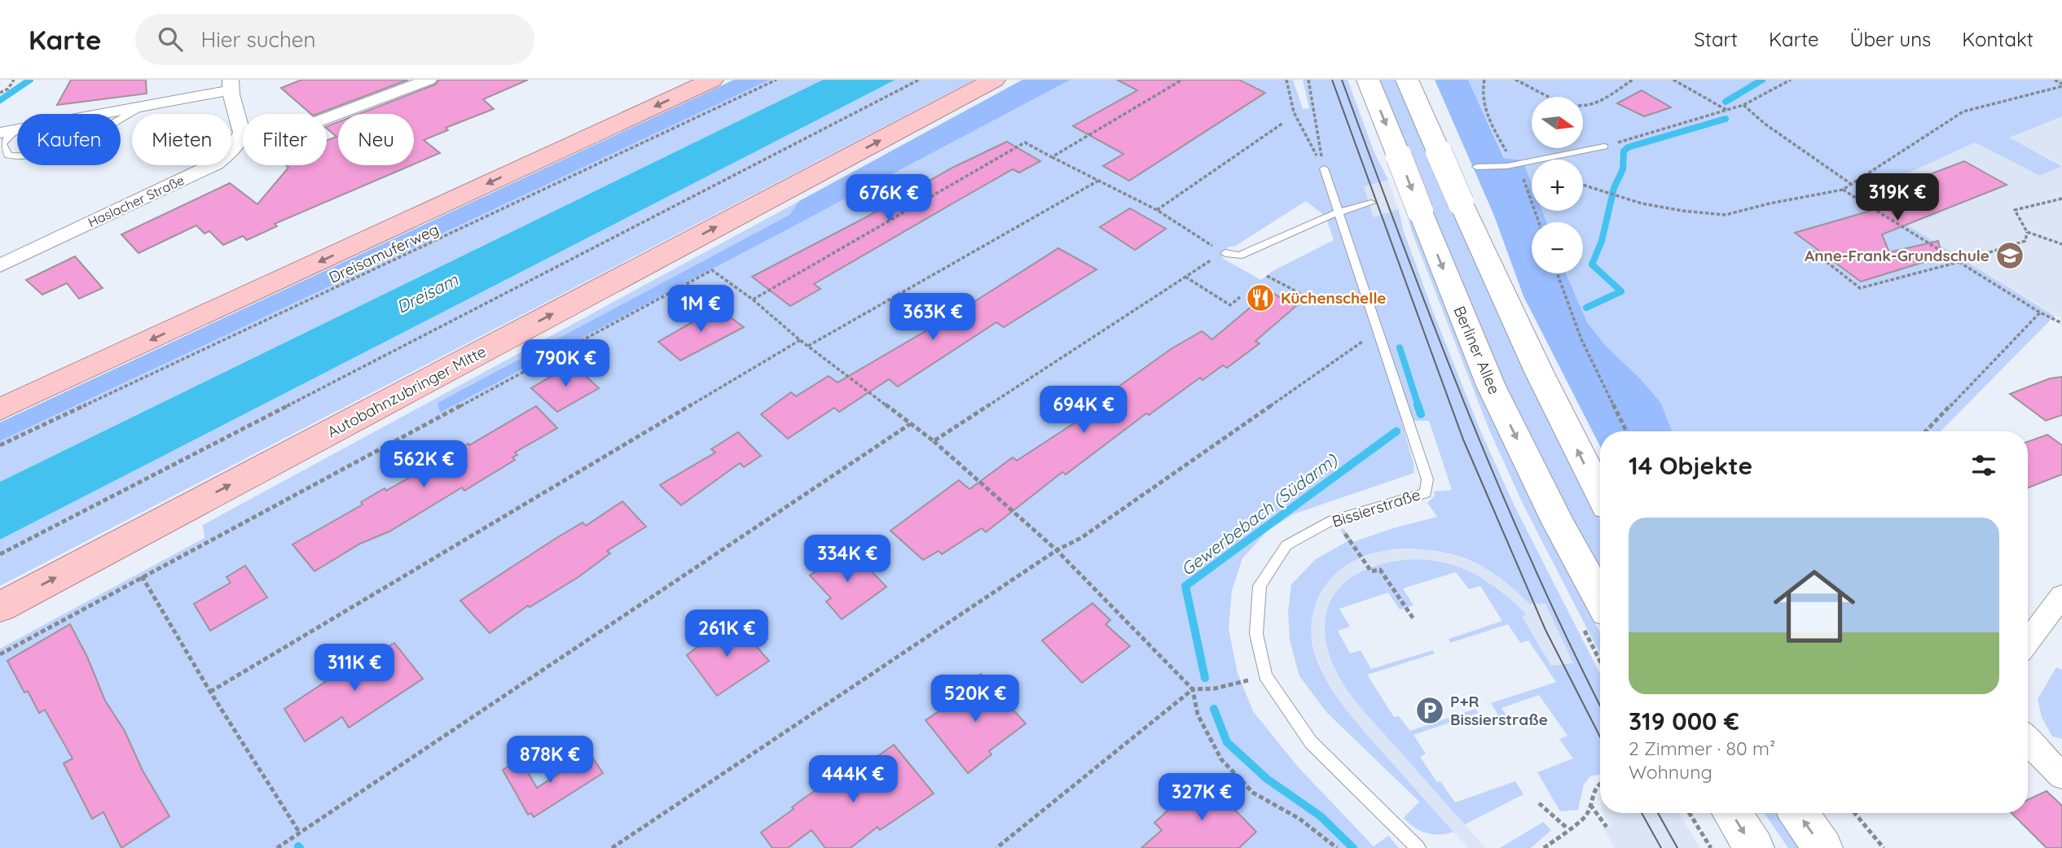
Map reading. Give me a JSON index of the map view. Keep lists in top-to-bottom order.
{
  "streets": {
    "highway": ["Autobahnzubringer Mitte"],
    "main road": ["Berliner Allee"],
    "street": ["Haslacher Straße"],
    "lane": ["Bissierstraße"],
    "path": ["Dreisamuferweg"]
  },
  "water": ["Dreisam", "Gewerbebach (Südarm)"],
  "places": {
    "school or university": ["Anne-Frank-Grundschule"],
    "restaurant": ["Küchenschelle"],
    "parking": ["P+R Bissierstraße"]
  },
  "north": "right",
  "page": {
    "header": "Karte",
    "search": "Hier suchen",
    "nav": [
      "Start",
      "Karte",
      "Über uns",
      "Kontakt"
    ],
    "map_buttons": ["+", "−"],
    "chip": [
      "Kaufen",
      "Mieten",
      "Filter",
      "Neu"
    ],
    "price": [
      "319K €",
      "676K €",
      "1M €",
      "363K €",
      "790K €",
      "694K €",
      "562K €",
      "334K €",
      "261K €",
      "311K €",
      "520K €",
      "878K €",
      "444K €",
      "327K €"
    ],
    "heading": "14 Objekte",
    "list": [
      {
        "name": "319 000 €",
        "note": "2 Zimmer · 80 m² · Wohnung"
      }
    ]
  }
}
